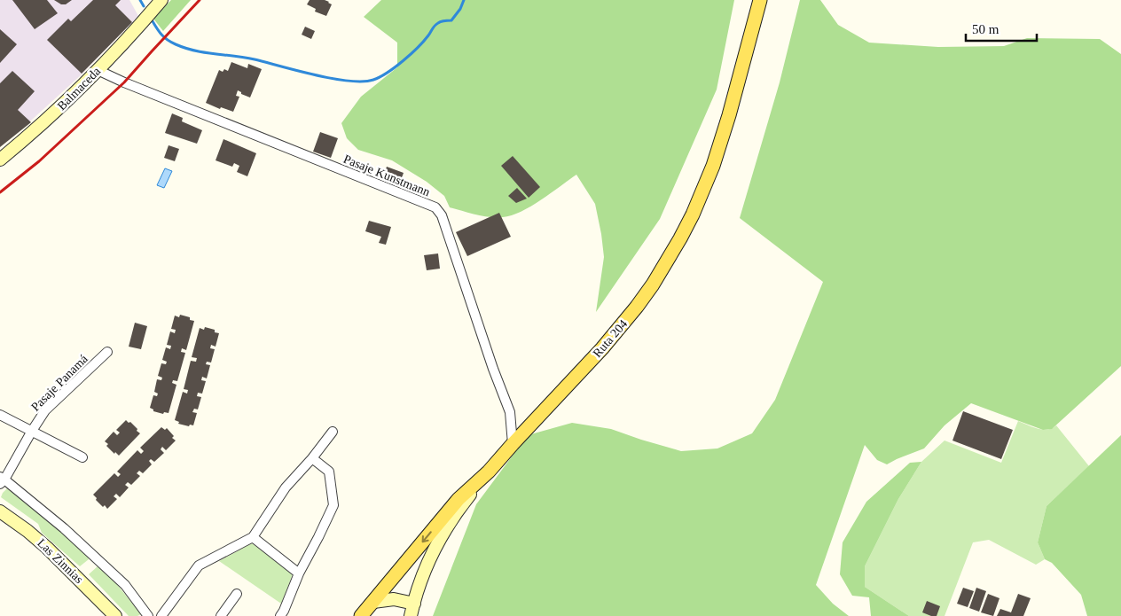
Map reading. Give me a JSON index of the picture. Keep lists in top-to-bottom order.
{
  "streets": {
    "main road": ["Balmaceda", "Ruta 204", "Las Zinnias"],
    "street": ["Pasaje Kunstmann", "Pasaje Panamá"]
  },
  "crossings": [
    ["Balmaceda", "Pasaje Kunstmann"],
    ["Pasaje Kunstmann", "Ruta 204"]
  ],
  "scale_bar": "50 m"
}
